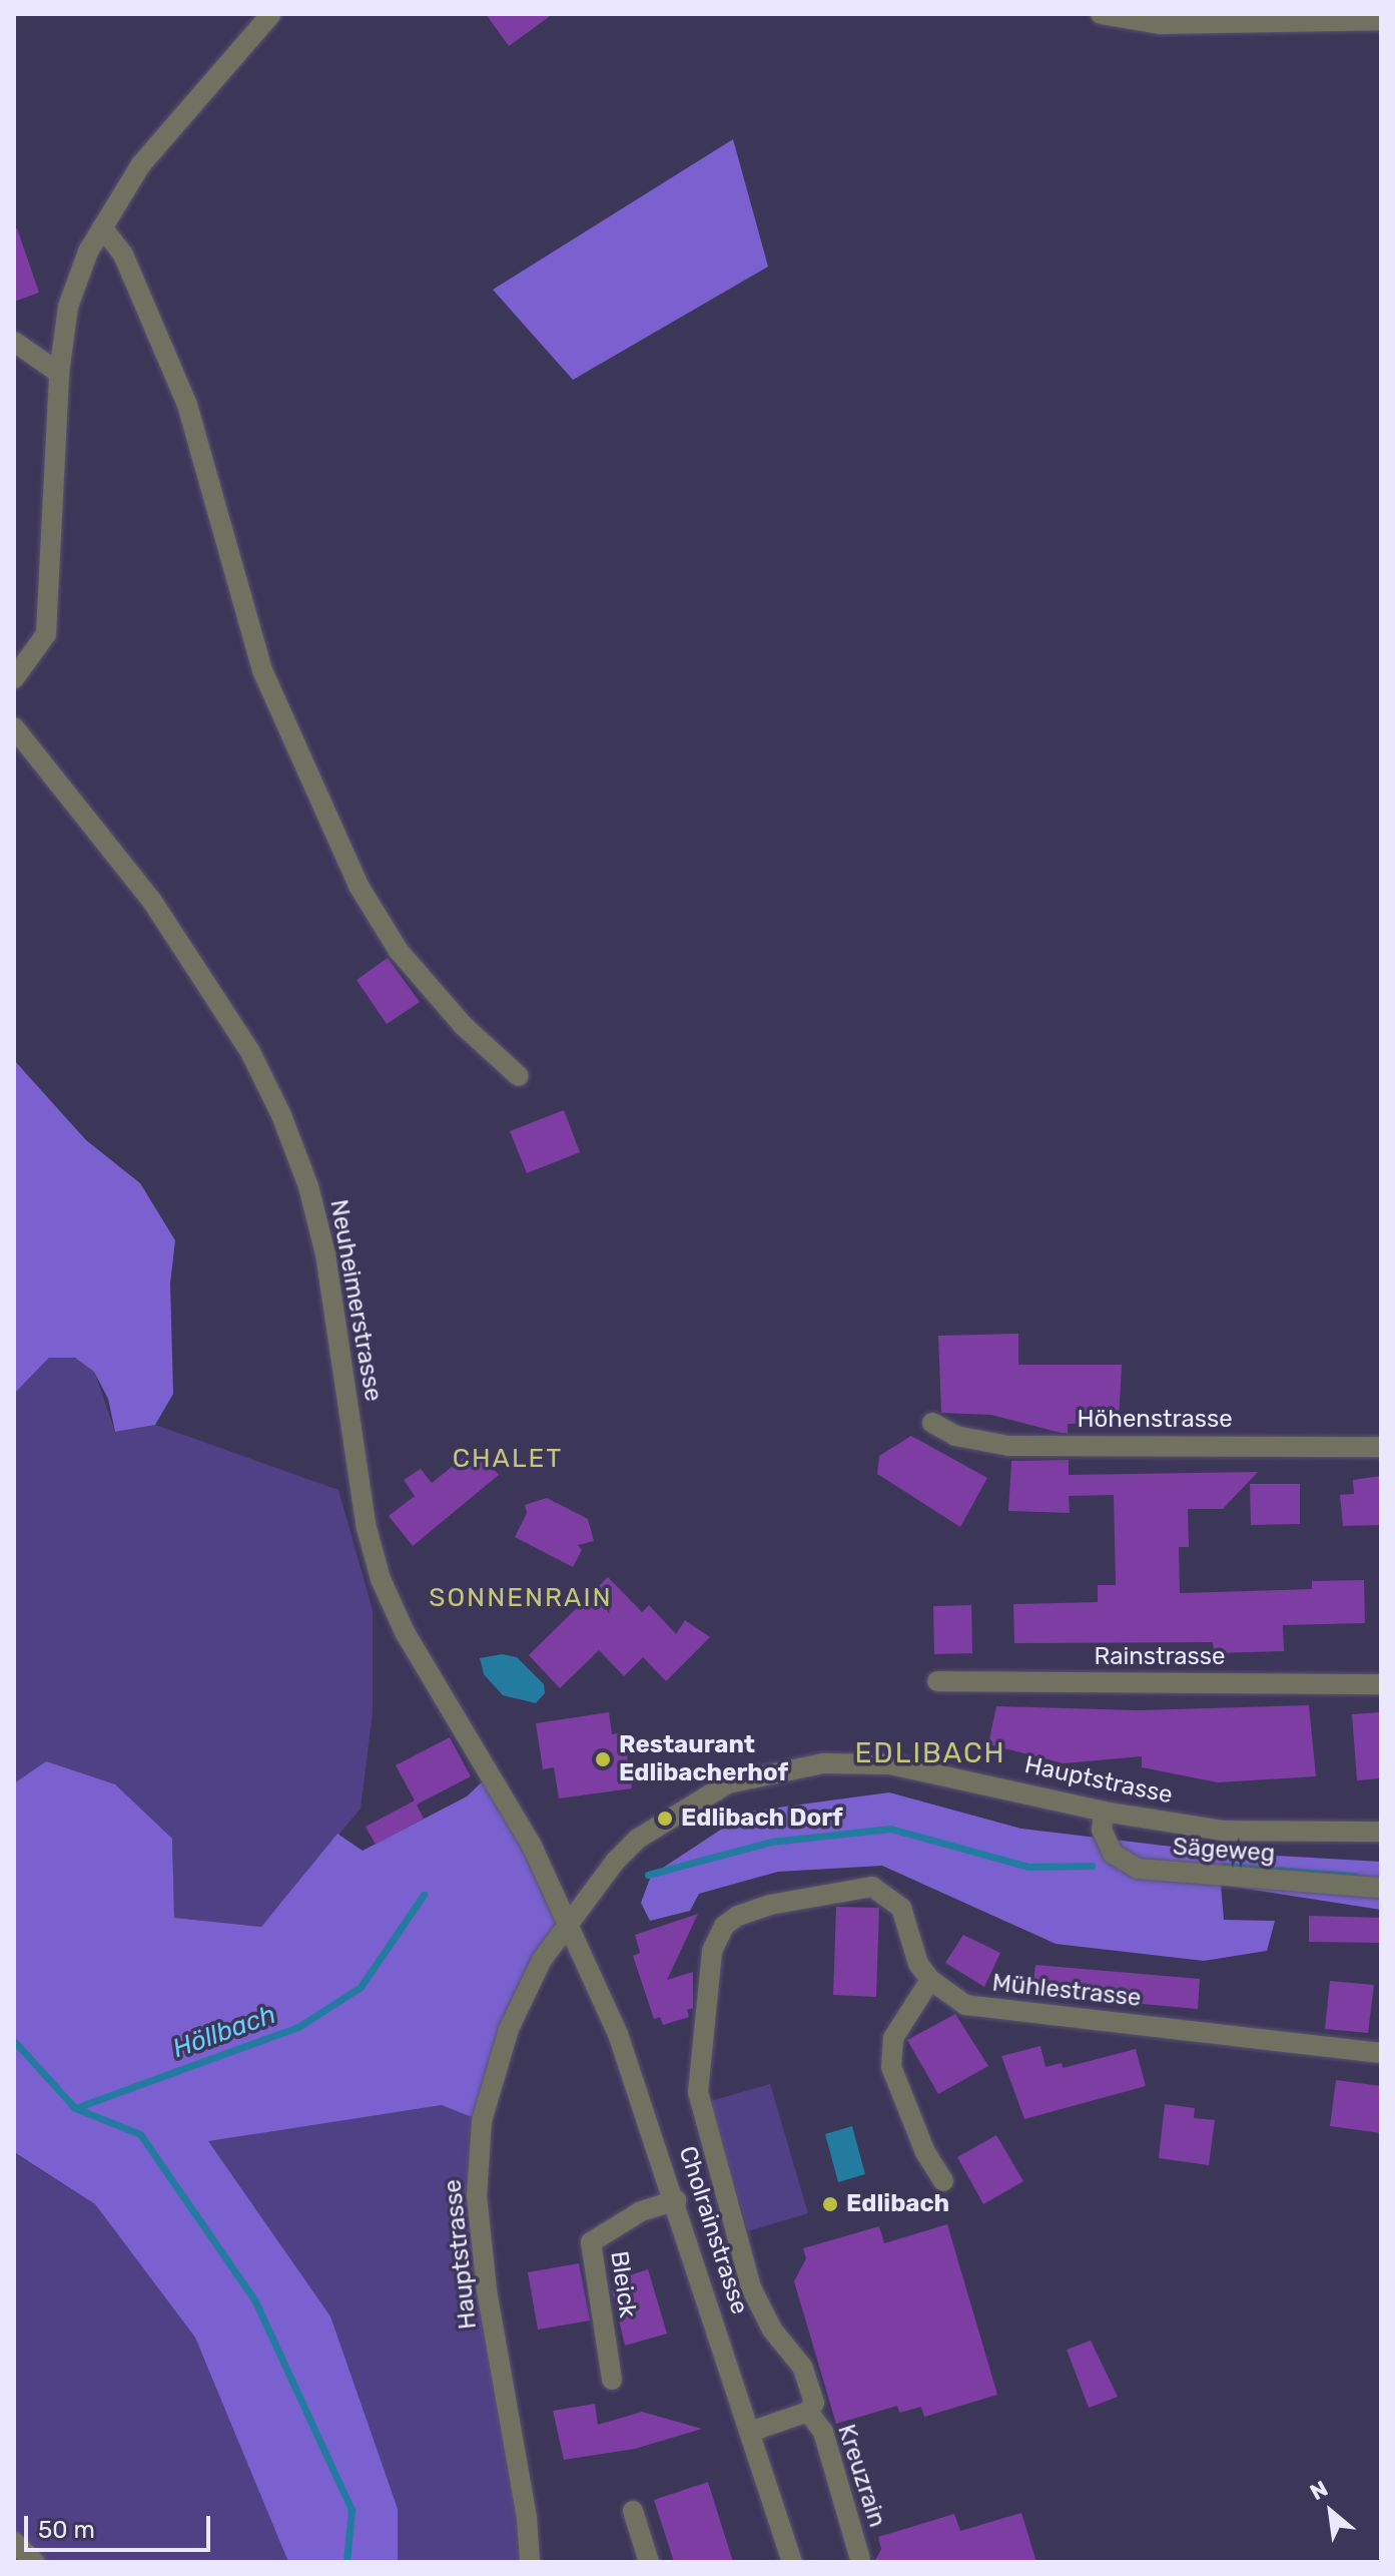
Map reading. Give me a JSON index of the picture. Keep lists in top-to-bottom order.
{
  "streets": {
    "street": [
      "Neuheimerstrasse",
      "Höhenstrasse",
      "Rainstrasse",
      "Hauptstrasse",
      "Sägeweg",
      "Mühlestrasse",
      "Cholrainstrasse",
      "Bleick",
      "Kreuzrain"
    ]
  },
  "crossings": [
    ["Neuheimerstrasse", "Hauptstrasse"],
    ["Neuheimerstrasse", "Cholrainstrasse"],
    ["Hauptstrasse", "Sägeweg"],
    ["Hauptstrasse", "Cholrainstrasse"],
    ["Mühlestrasse", "Kreuzrain"],
    ["Cholrainstrasse", "Bleick"]
  ],
  "districts": ["CHALET", "SONNENRAIN", "EDLIBACH"],
  "water": ["Höllbach"],
  "places": ["Restaurant Edlibacherhof", "Edlibach Dorf", "Edlibach"],
  "scale_bar": "50 m",
  "north": "top left"
}
